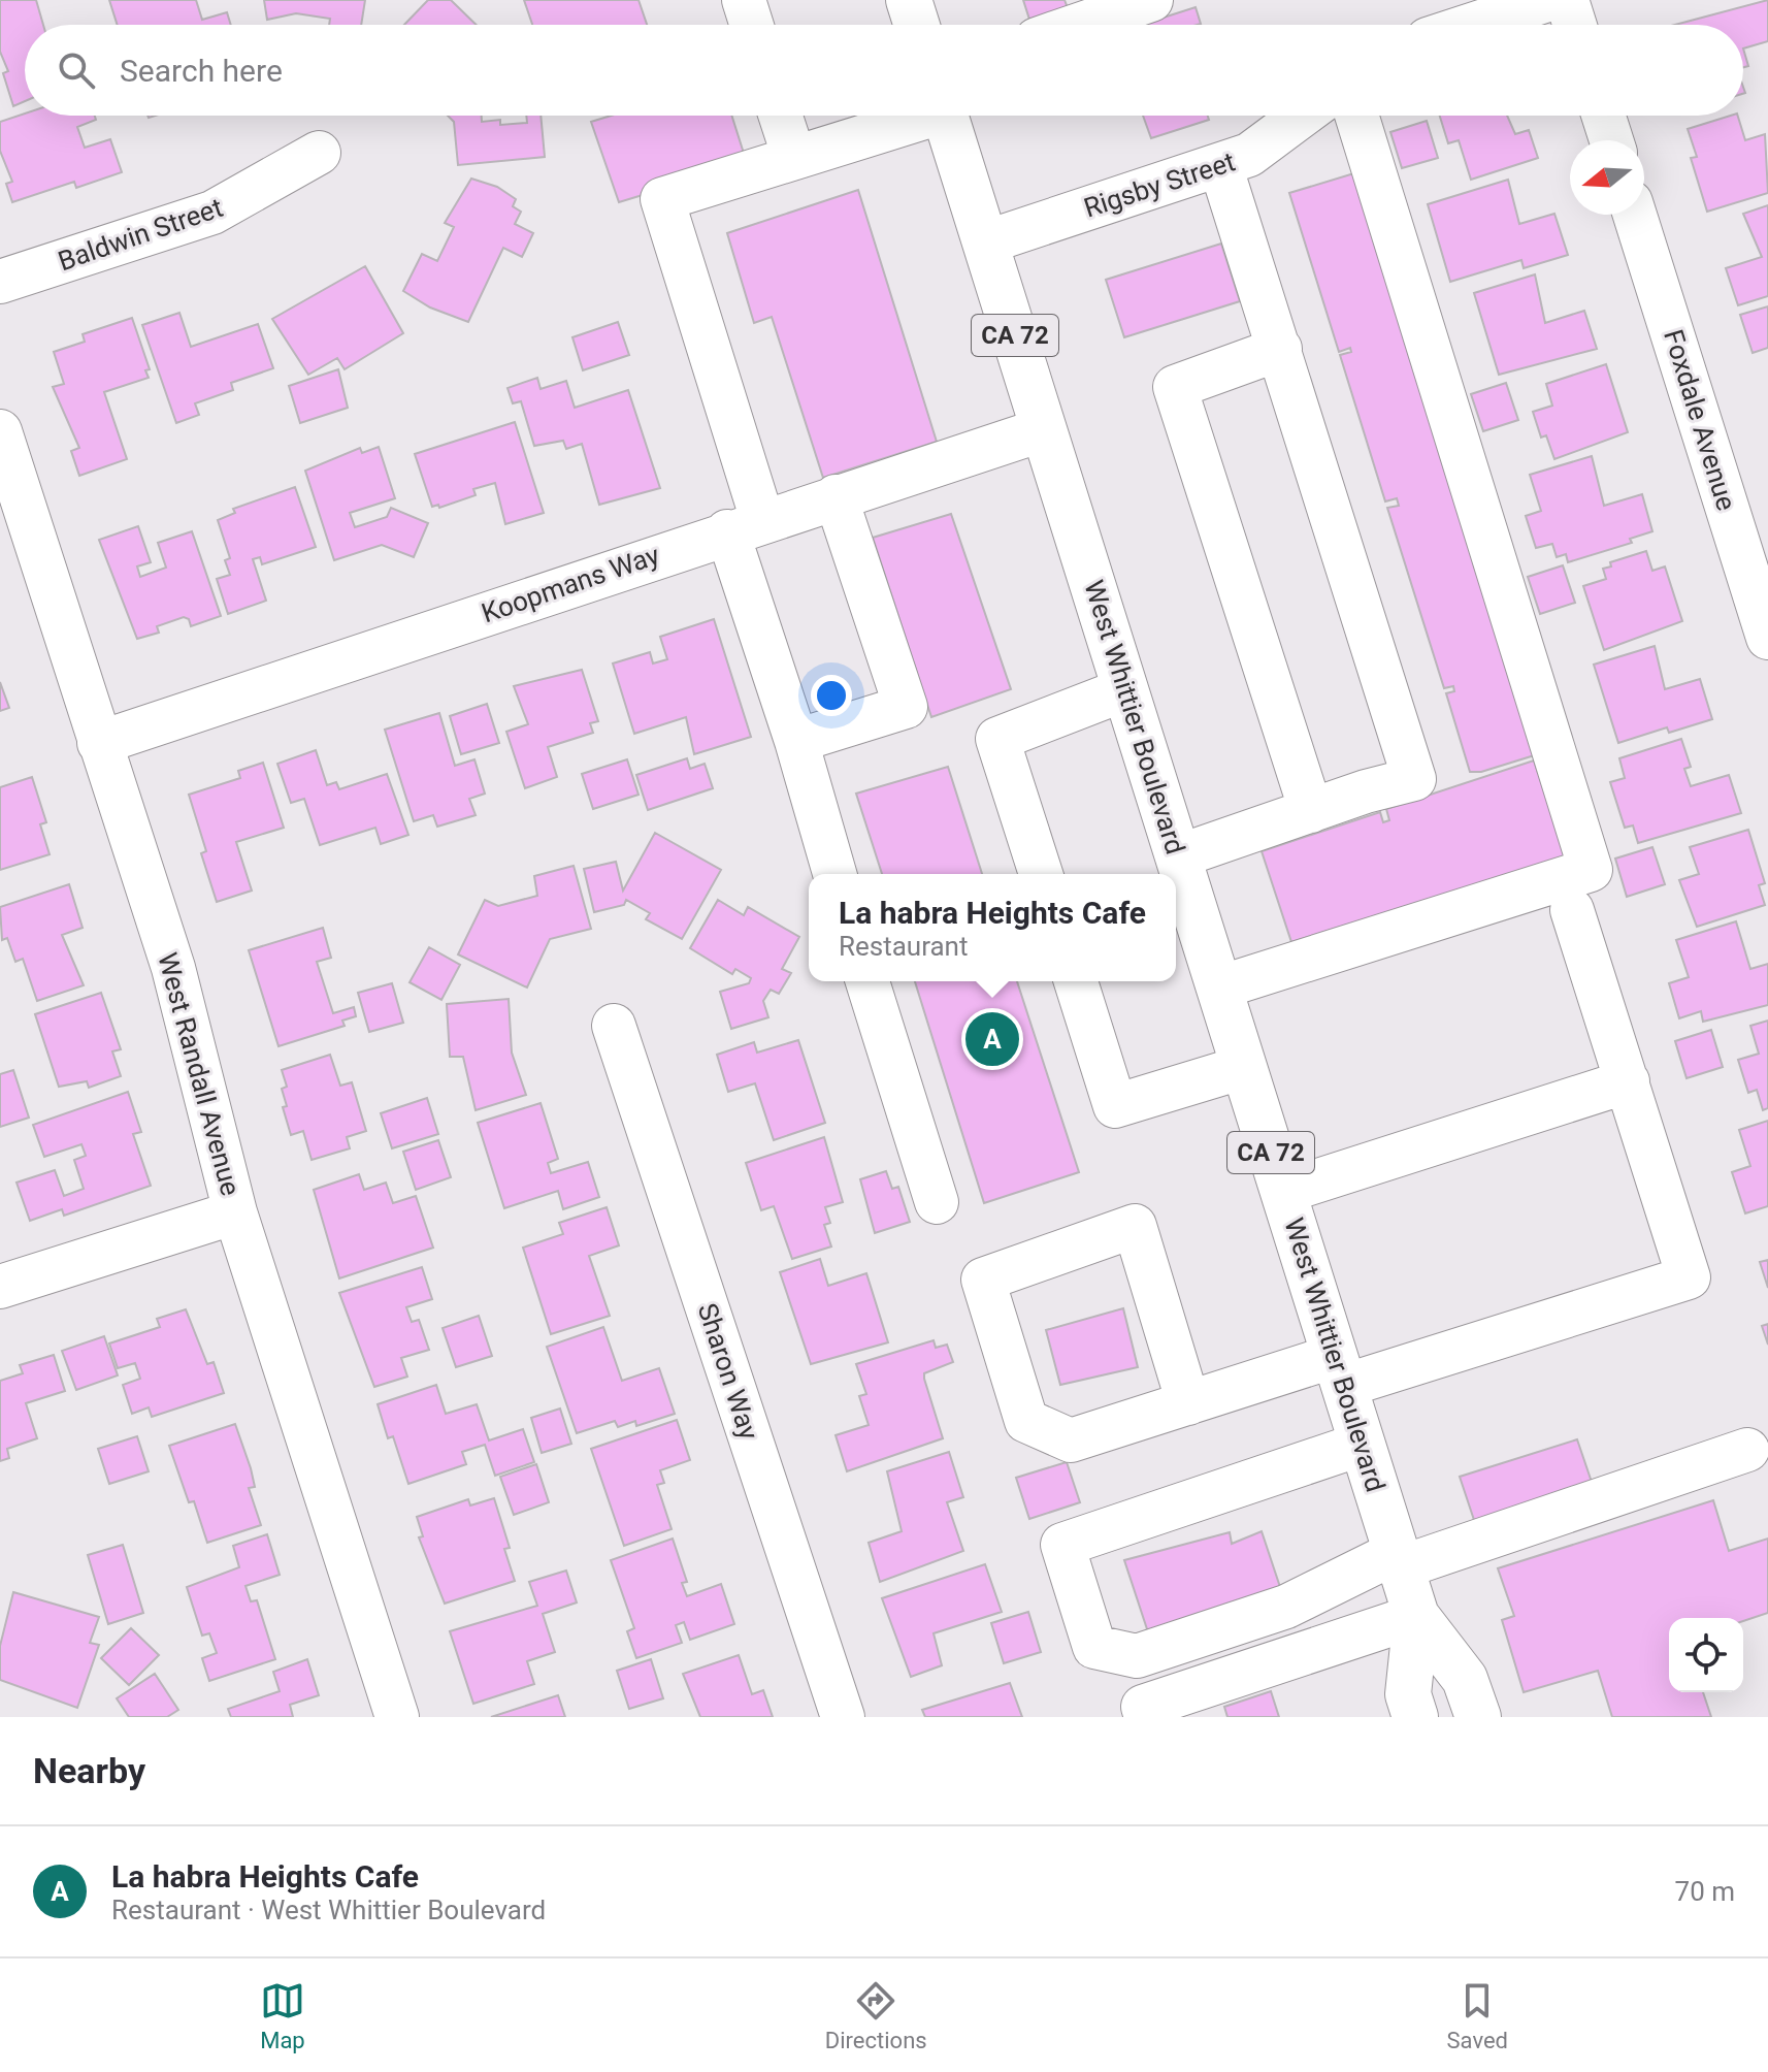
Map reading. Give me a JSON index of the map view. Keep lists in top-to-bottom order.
{
  "streets": {
    "main road": ["CA 72", "West Whittier Boulevard"],
    "street": [
      "Rigsby Street",
      "Baldwin Street",
      "Foxdale Avenue",
      "Koopmans Way",
      "West Randall Avenue",
      "Sharon Way"
    ]
  },
  "crossings": [
    ["Rigsby Street", "CA 72"],
    ["Rigsby Street", "West Whittier Boulevard"],
    ["CA 72", "West Whittier Boulevard"],
    ["Koopmans Way", "West Whittier Boulevard"],
    ["Koopmans Way", "West Randall Avenue"]
  ],
  "north": "left",
  "page": {
    "search": "Search here",
    "popup": ["La habra Heights Cafe", "Restaurant"],
    "pins": "A",
    "heading": "Nearby",
    "list": [
      {
        "mark": "A",
        "name": "La habra Heights Cafe",
        "note": "Restaurant · West Whittier Boulevard",
        "value": "70 m"
      }
    ],
    "nav": ["Map", "Directions", "Saved"]
  }
}
